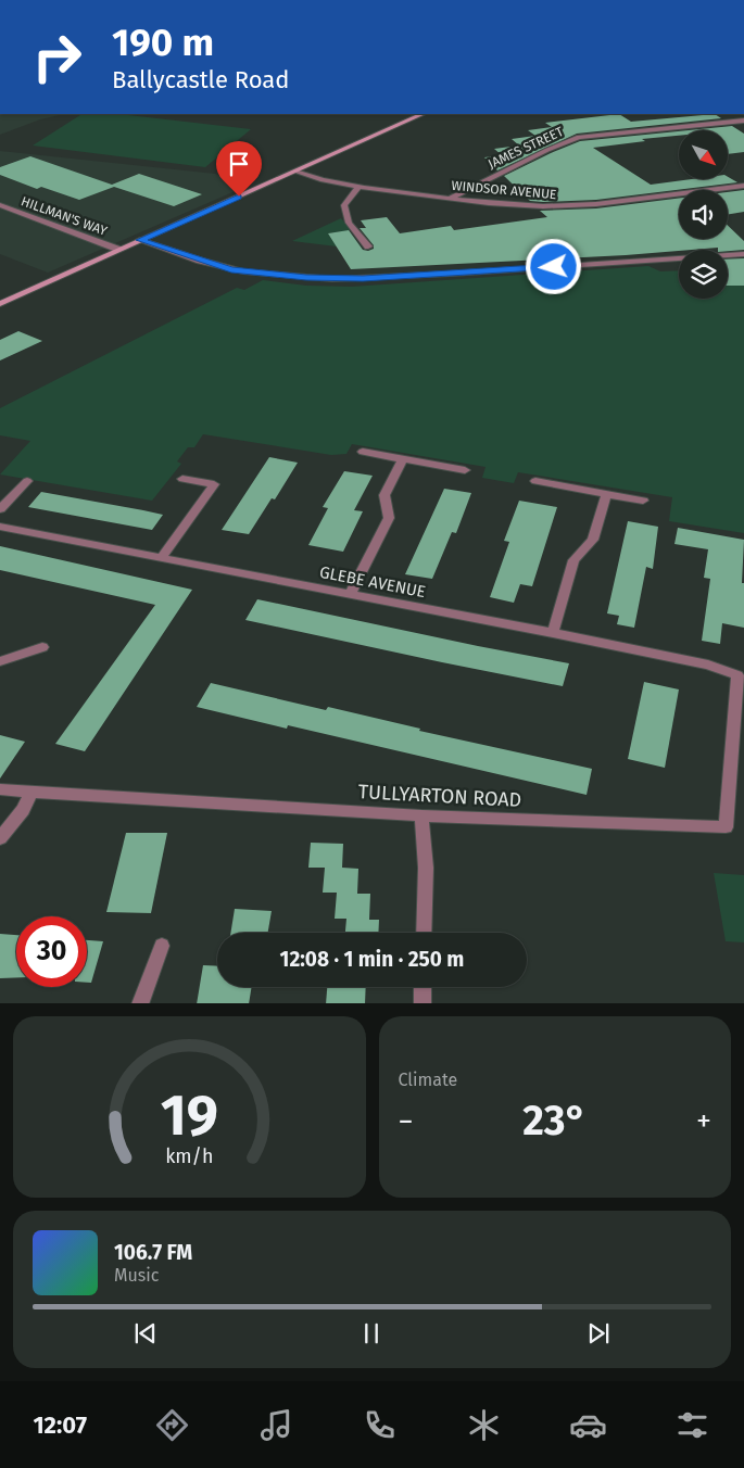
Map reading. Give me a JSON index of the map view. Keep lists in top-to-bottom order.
{
  "streets": {
    "street": [
      "JAMES STREET",
      "WINDSOR AVENUE",
      "HILLMAN'S WAY",
      "GLEBE AVENUE",
      "TULLYARTON ROAD"
    ]
  },
  "crossings": [
    ["JAMES STREET", "WINDSOR AVENUE"],
    ["GLEBE AVENUE", "TULLYARTON ROAD"]
  ],
  "north": "bottom right",
  "page": {
    "turn": ["190 m", "Ballycastle Road"],
    "limit": "30",
    "trip": "12:08 · 1 min · 250 m",
    "tile": "Climate",
    "heat": ["−", "23°", "+"],
    "song": ["106.7 FM", "Music"],
    "tabs": "12:07",
    "gauge": ["19", "km/h"]
  }
}
